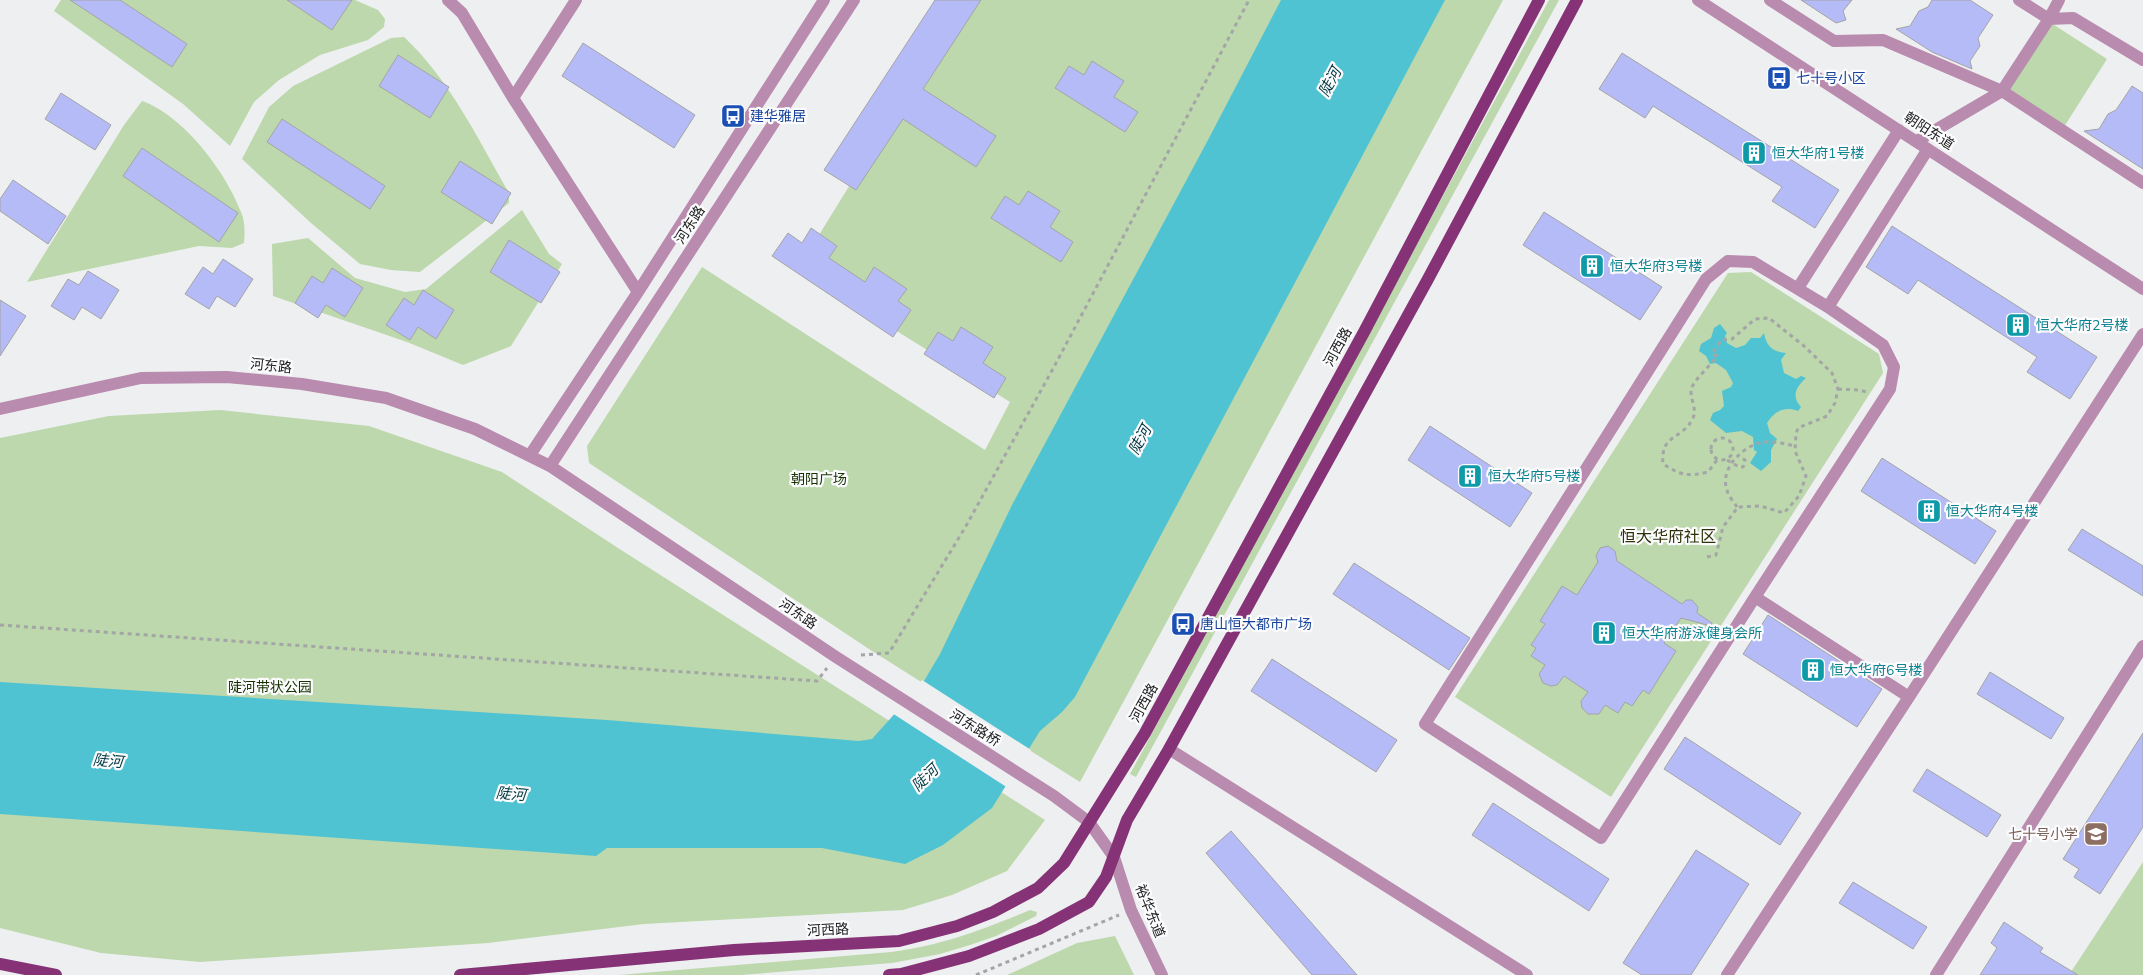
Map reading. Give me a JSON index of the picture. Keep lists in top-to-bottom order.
{
  "streets": {
    "main road": ["河西路"],
    "street": [
      "朝阳东道",
      "河东路",
      "河东路桥",
      "裕华东道"
    ]
  },
  "crossings": [
    ["河东路", "河东路桥"],
    ["河西路", "河东路桥"],
    ["河西路", "裕华东道"],
    ["河东路桥", "裕华东道"]
  ],
  "districts": ["恒大华府社区"],
  "water": ["陡河"],
  "parks": ["朝阳广场", "陡河带状公园"],
  "places": {
    "bus stop": ["七十号小区", "建华雅居", "唐山恒大都市广场"],
    "building": [
      "恒大华府1号楼",
      "恒大华府3号楼",
      "恒大华府2号楼",
      "恒大华府5号楼",
      "恒大华府4号楼",
      "恒大华府游泳健身会所",
      "恒大华府6号楼"
    ],
    "school or university": ["七十号小学"]
  }
}
